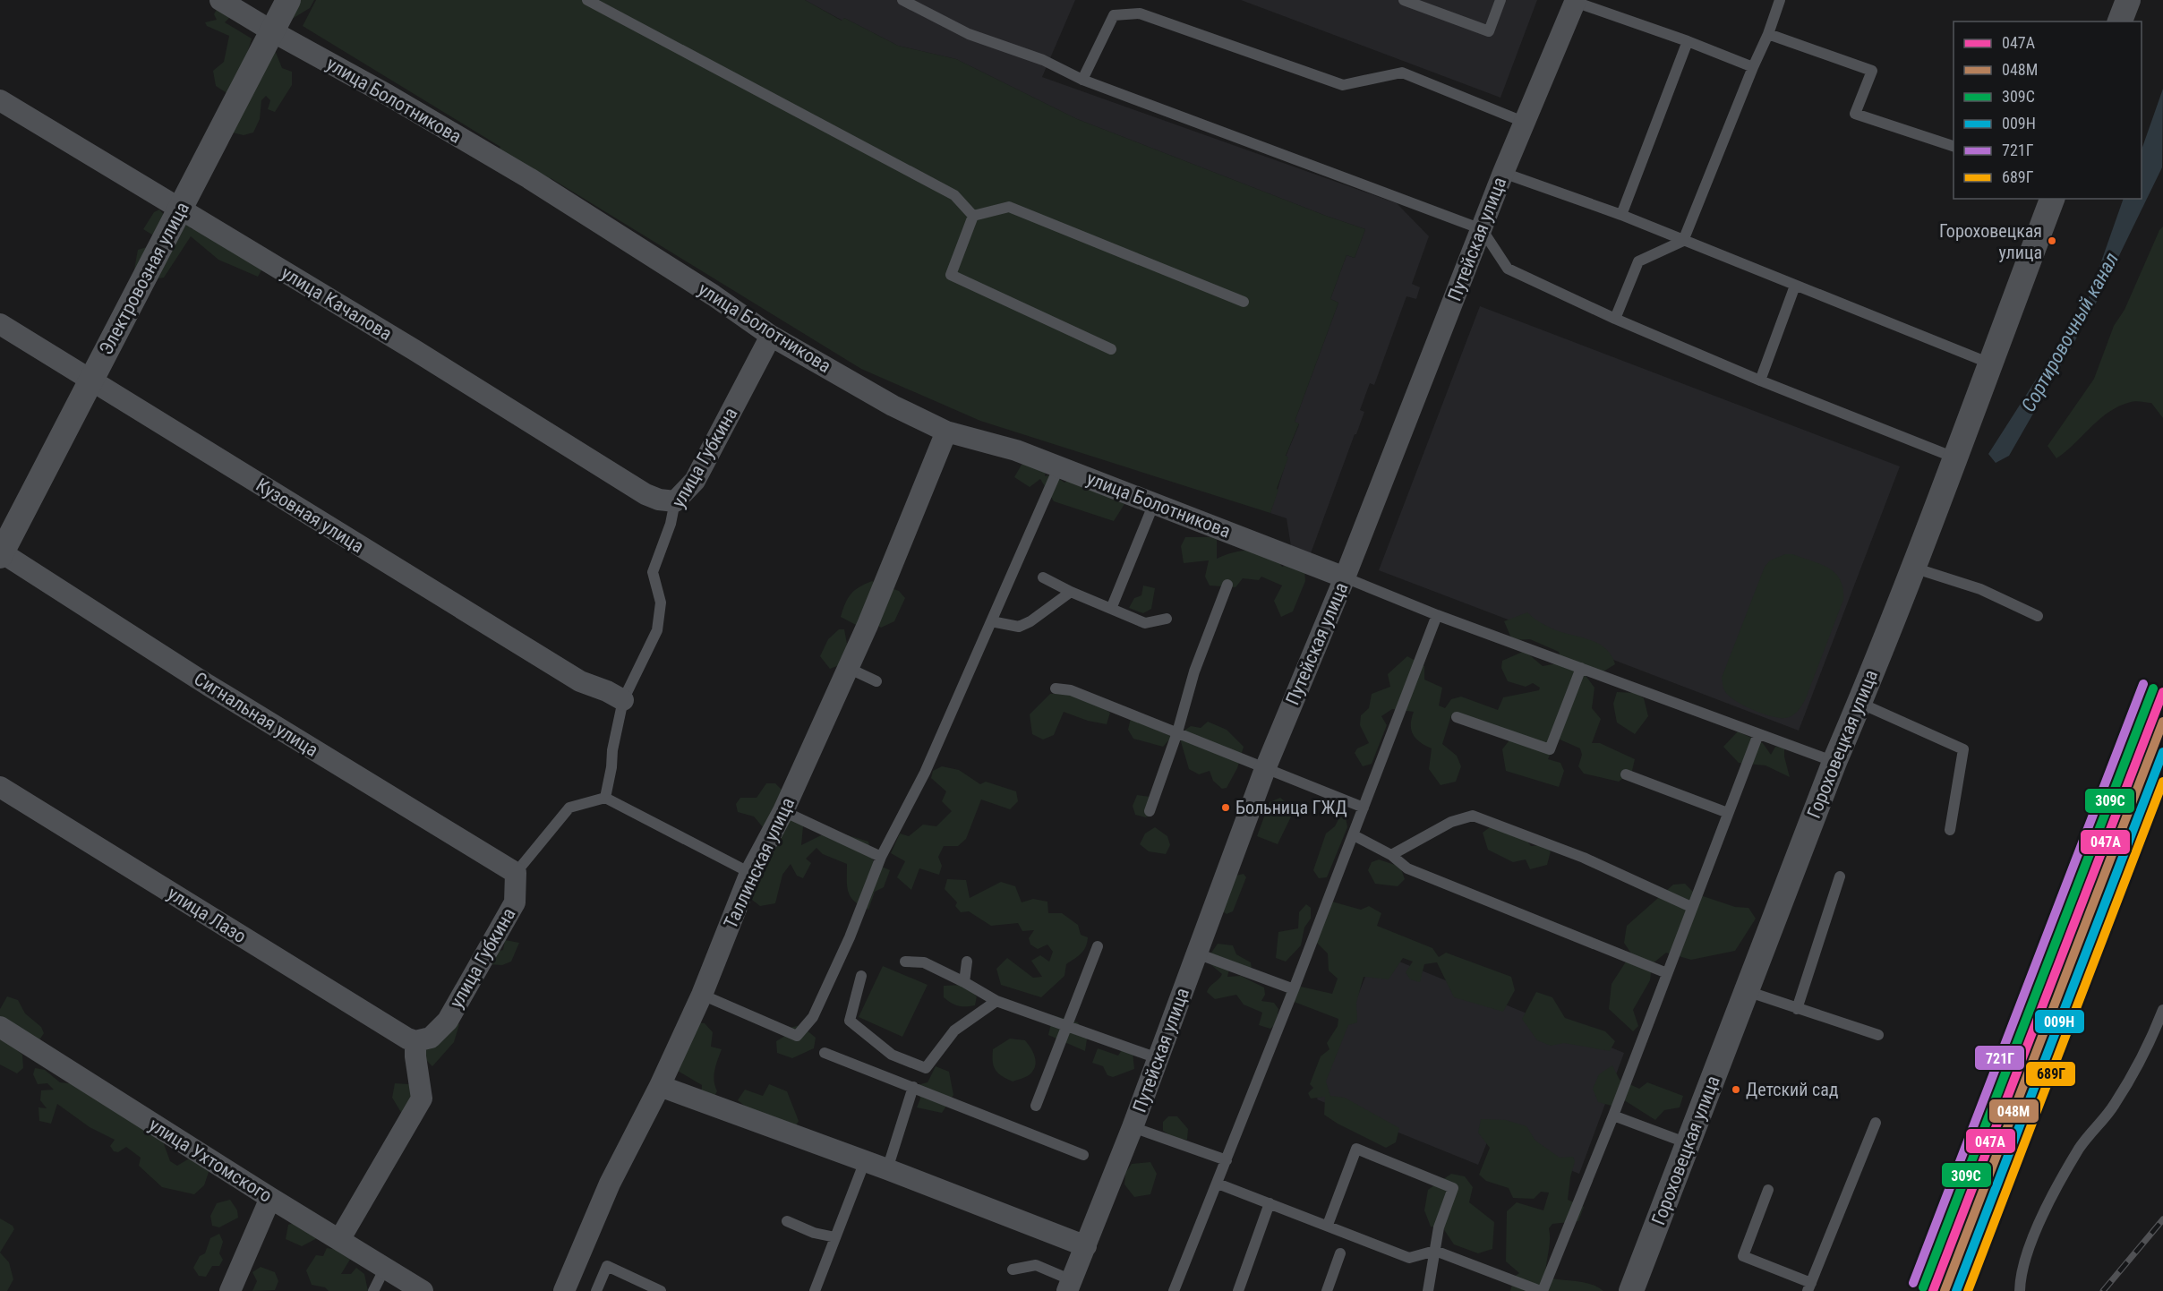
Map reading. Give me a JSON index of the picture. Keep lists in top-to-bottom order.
{
  "streets": {
    "street": [
      "улица Болотникова",
      "Путейская улица",
      "Электровозная улица",
      "улица Качалова",
      "улица Губкина",
      "Кузовная улица",
      "Сигнальная улица",
      "Гороховецкая улица",
      "Таллинская улица",
      "улица Лазо",
      "улица Ухтомского"
    ]
  },
  "crossings": [
    ["улица Болотникова", "Путейская улица"],
    ["улица Болотникова", "Электровозная улица"],
    ["улица Болотникова", "улица Губкина"],
    ["улица Болотникова", "Таллинская улица"],
    ["Электровозная улица", "улица Качалова"],
    ["Электровозная улица", "Кузовная улица"],
    ["Электровозная улица", "Сигнальная улица"],
    ["улица Качалова", "улица Губкина"],
    ["улица Губкина", "Кузовная улица"],
    ["улица Губкина", "Сигнальная улица"],
    ["улица Губкина", "улица Лазо"]
  ],
  "water": ["Сортировочный канал"],
  "places": ["Гороховецкая улица", "Больница ГЖД", "Детский сад"],
  "lines": [
    "transit line 721Г",
    "transit line 309С",
    "transit line 047А",
    "transit line 048М",
    "transit line 009Н",
    "transit line 689Г"
  ],
  "legend": [
    "047А",
    "048М",
    "309С",
    "009Н",
    "721Г",
    "689Г"
  ]
}
